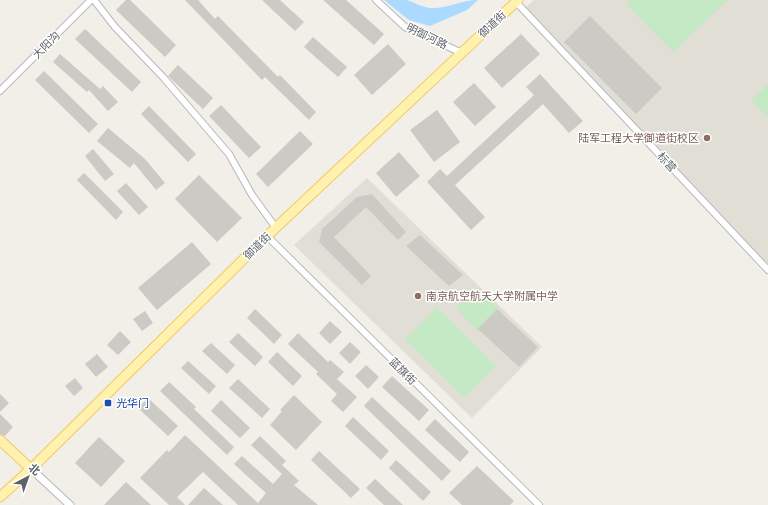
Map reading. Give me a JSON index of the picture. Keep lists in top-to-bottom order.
{
  "streets": {
    "main road": ["御道街"],
    "street": [
      "明御河路",
      "大阳沟",
      "标营",
      "蓝旗街"
    ]
  },
  "crossings": [
    ["御道街", "明御河路"],
    ["御道街", "标营"],
    ["御道街", "蓝旗街"]
  ],
  "places": {
    "other": ["陆军工程大学御道街校区", "南京航空航天大学附属中学"],
    "transit": ["光华门"]
  },
  "north": "top right"
}
